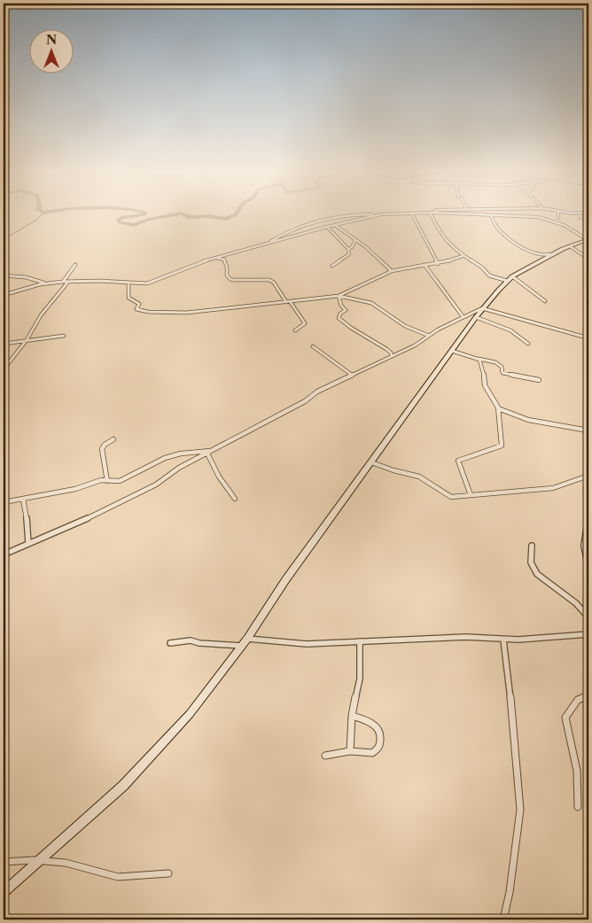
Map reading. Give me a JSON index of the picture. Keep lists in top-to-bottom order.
{
  "north": "top"
}
